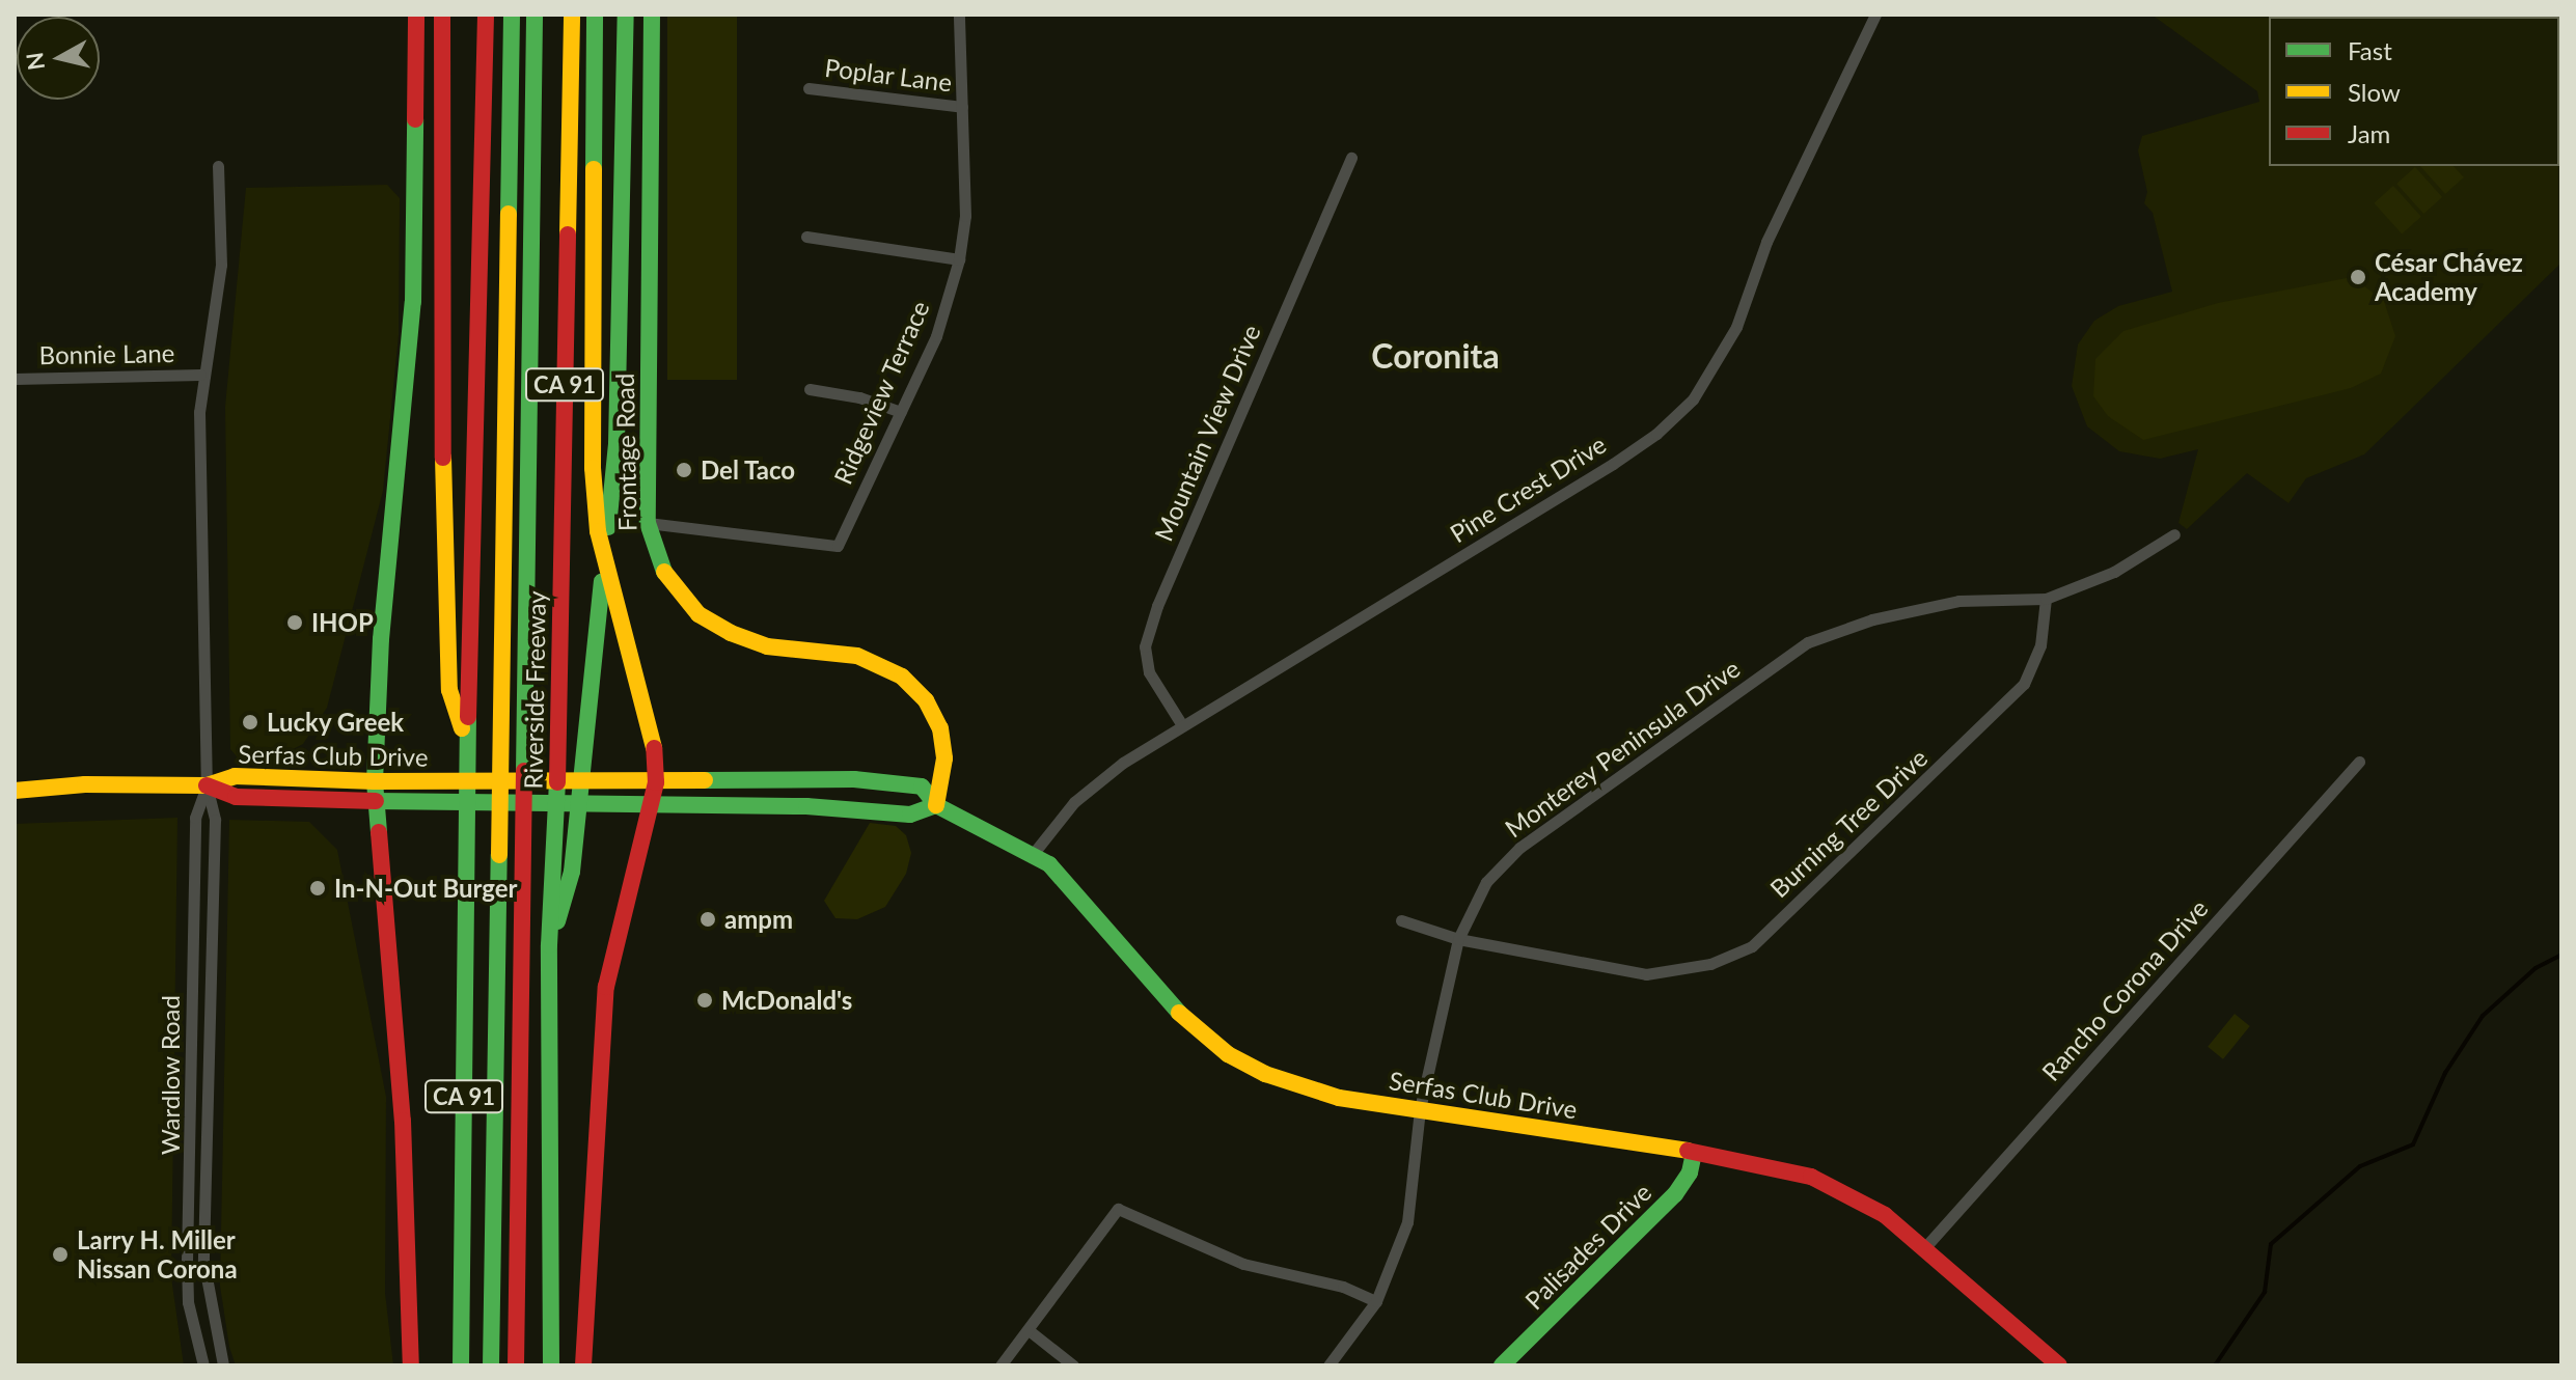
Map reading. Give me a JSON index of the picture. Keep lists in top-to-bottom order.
{
  "streets": {
    "main road": [
      "CA 91",
      "Frontage Road",
      "Riverside Freeway",
      "Serfas Club Drive",
      "Palisades Drive"
    ],
    "street": [
      "Poplar Lane",
      "Bonnie Lane",
      "Ridgeview Terrace",
      "Mountain View Drive",
      "Pine Crest Drive",
      "Monterey Peninsula Drive",
      "Burning Tree Drive",
      "Rancho Corona Drive",
      "Wardlow Road"
    ]
  },
  "crossings": [
    ["Poplar Lane", "Ridgeview Terrace"],
    ["Bonnie Lane", "Wardlow Road"],
    ["Ridgeview Terrace", "Frontage Road"],
    ["Mountain View Drive", "Pine Crest Drive"],
    ["Frontage Road", "Serfas Club Drive"],
    ["Pine Crest Drive", "Serfas Club Drive"],
    ["Monterey Peninsula Drive", "Serfas Club Drive"],
    ["Monterey Peninsula Drive", "Burning Tree Drive"],
    ["Serfas Club Drive", "Rancho Corona Drive"],
    ["Serfas Club Drive", "Wardlow Road"],
    ["Serfas Club Drive", "Palisades Drive"]
  ],
  "districts": ["Coronita"],
  "places": [
    "César Chávez Academy",
    "Del Taco",
    "IHOP",
    "Lucky Greek",
    "In-N-Out Burger",
    "ampm",
    "McDonald's",
    "Larry H. Miller Nissan Corona"
  ],
  "legend": ["Fast", "Slow", "Jam"],
  "north": "left"
}
